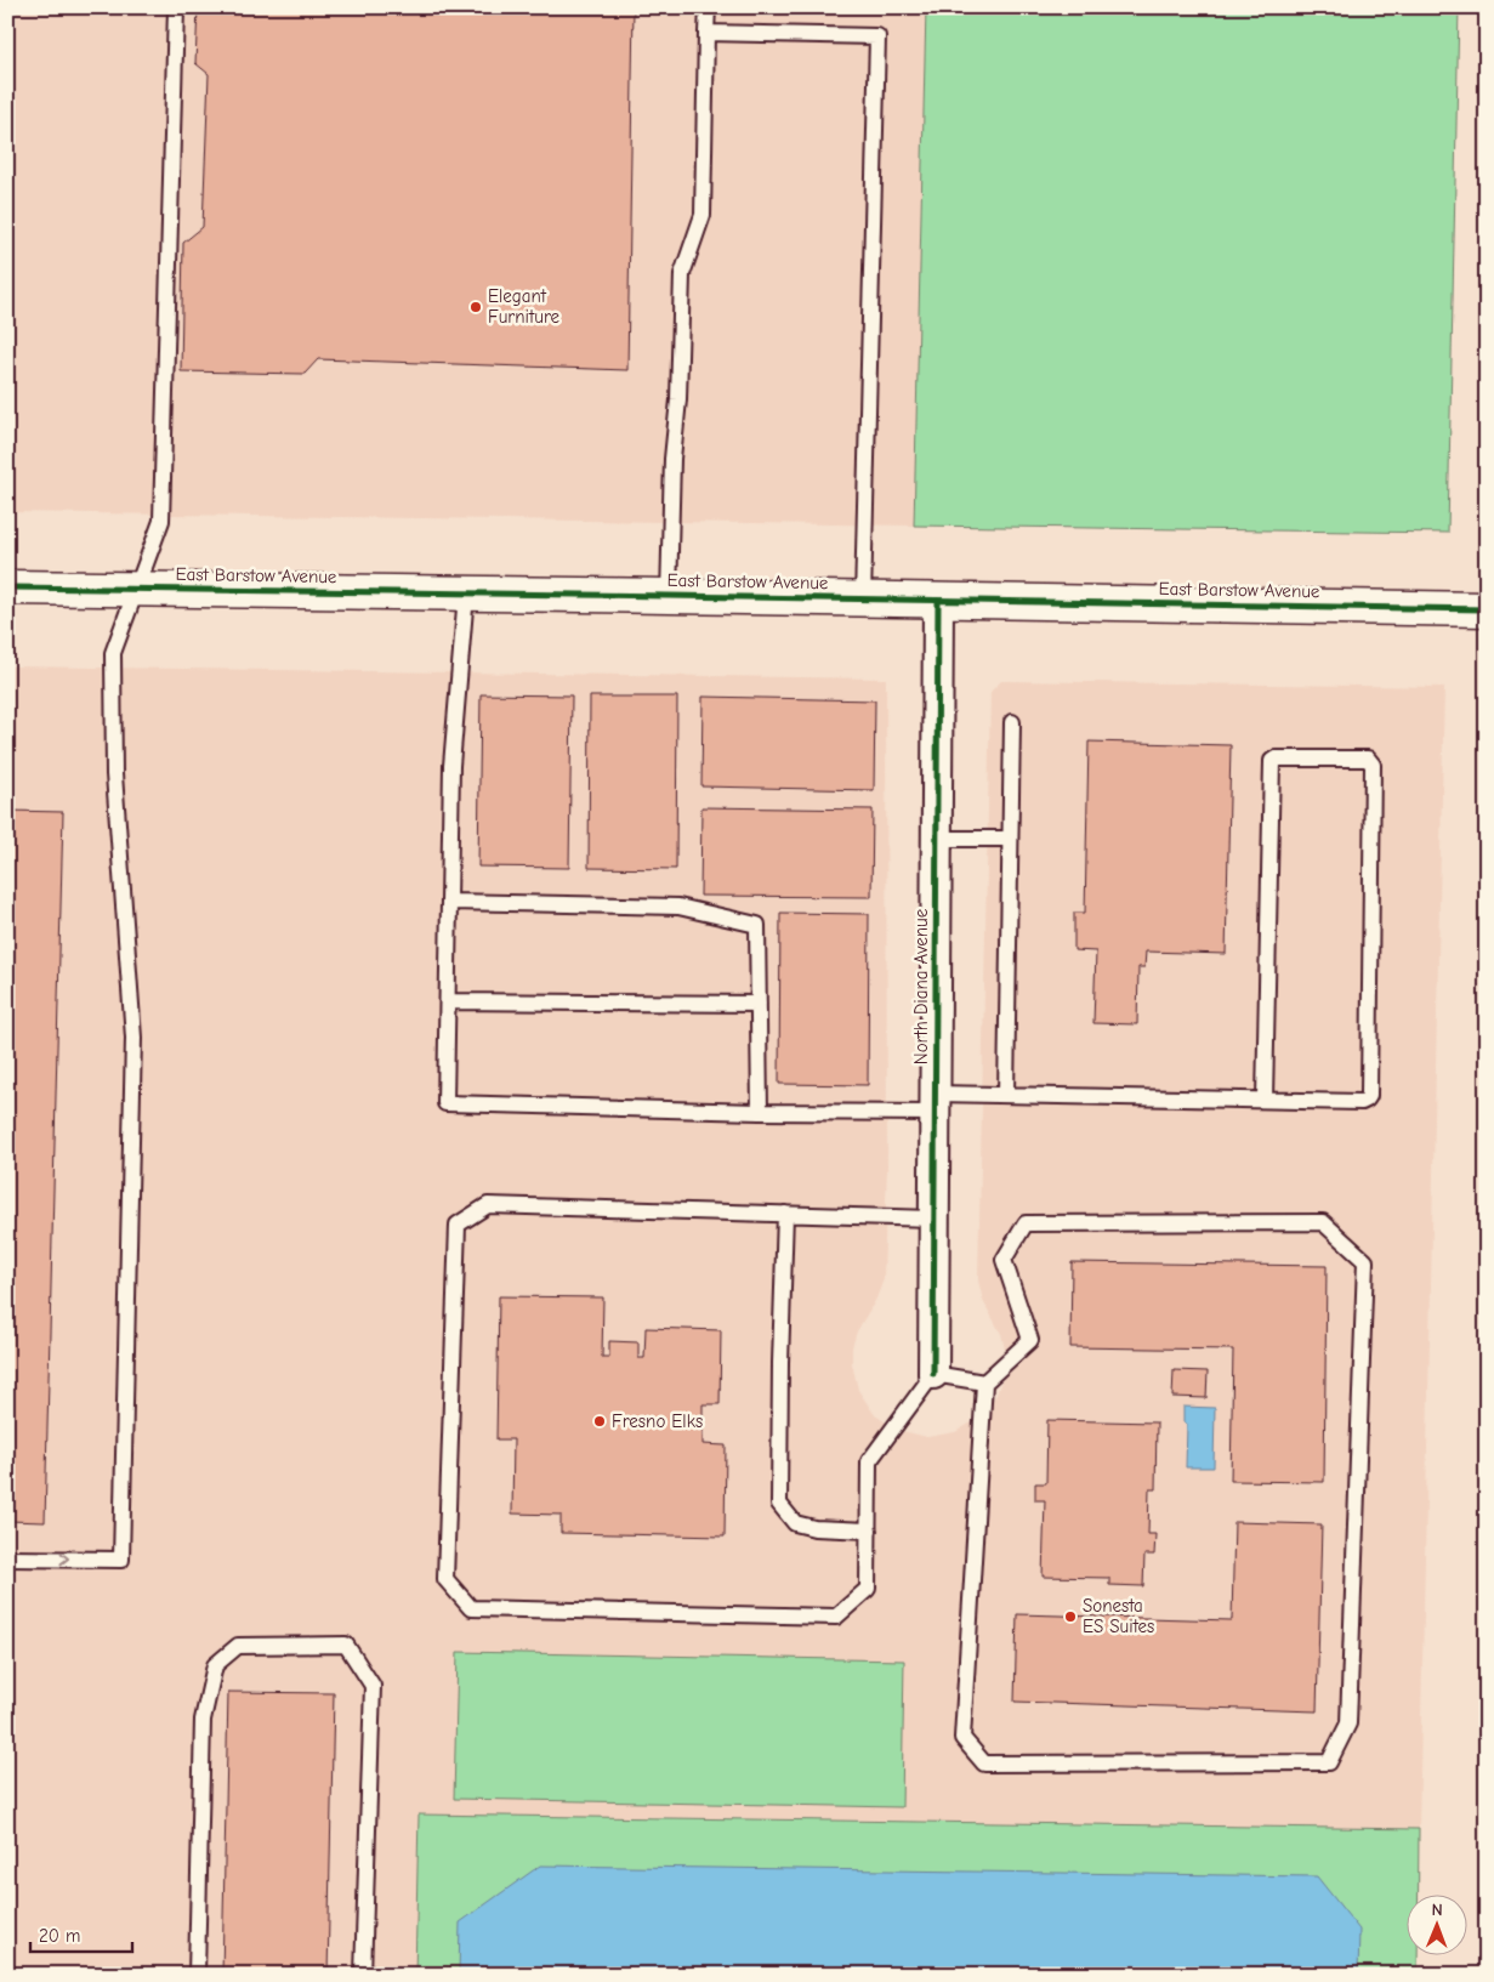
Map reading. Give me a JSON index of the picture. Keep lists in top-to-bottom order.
{
  "streets": {
    "main road": ["East Barstow Avenue"],
    "street": ["North Diana Avenue"]
  },
  "crossings": [
    ["East Barstow Avenue", "North Diana Avenue"]
  ],
  "places": ["Elegant Furniture", "Fresno Elks", "Sonesta ES Suites"],
  "scale_bar": "20 m",
  "north": "top"
}
